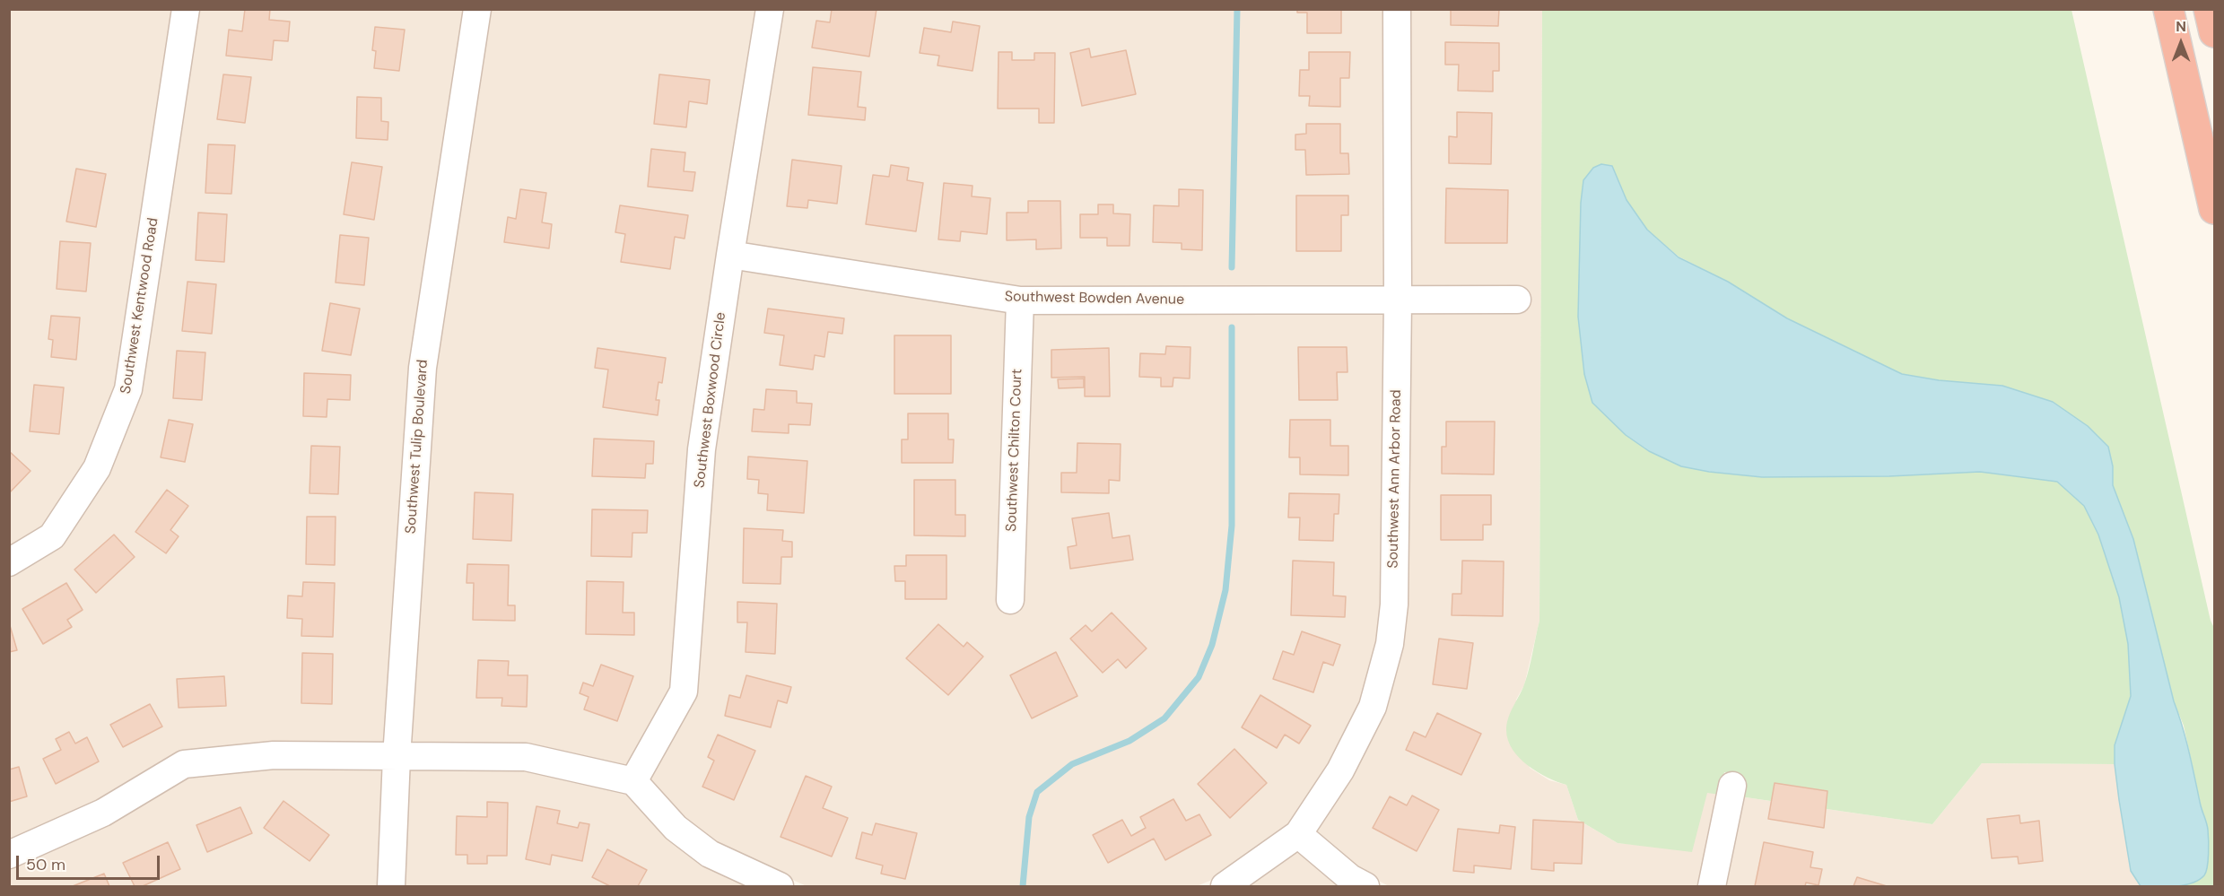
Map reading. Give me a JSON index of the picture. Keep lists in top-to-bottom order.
{
  "streets": {
    "street": [
      "Southwest Bowden Avenue",
      "Southwest Kentwood Road",
      "Southwest Boxwood Circle",
      "Southwest Tulip Boulevard",
      "Southwest Chilton Court",
      "Southwest Ann Arbor Road"
    ]
  },
  "crossings": [
    ["Southwest Bowden Avenue", "Southwest Boxwood Circle"],
    ["Southwest Bowden Avenue", "Southwest Chilton Court"],
    ["Southwest Bowden Avenue", "Southwest Ann Arbor Road"]
  ],
  "scale_bar": "50 m",
  "north": "top"
}
